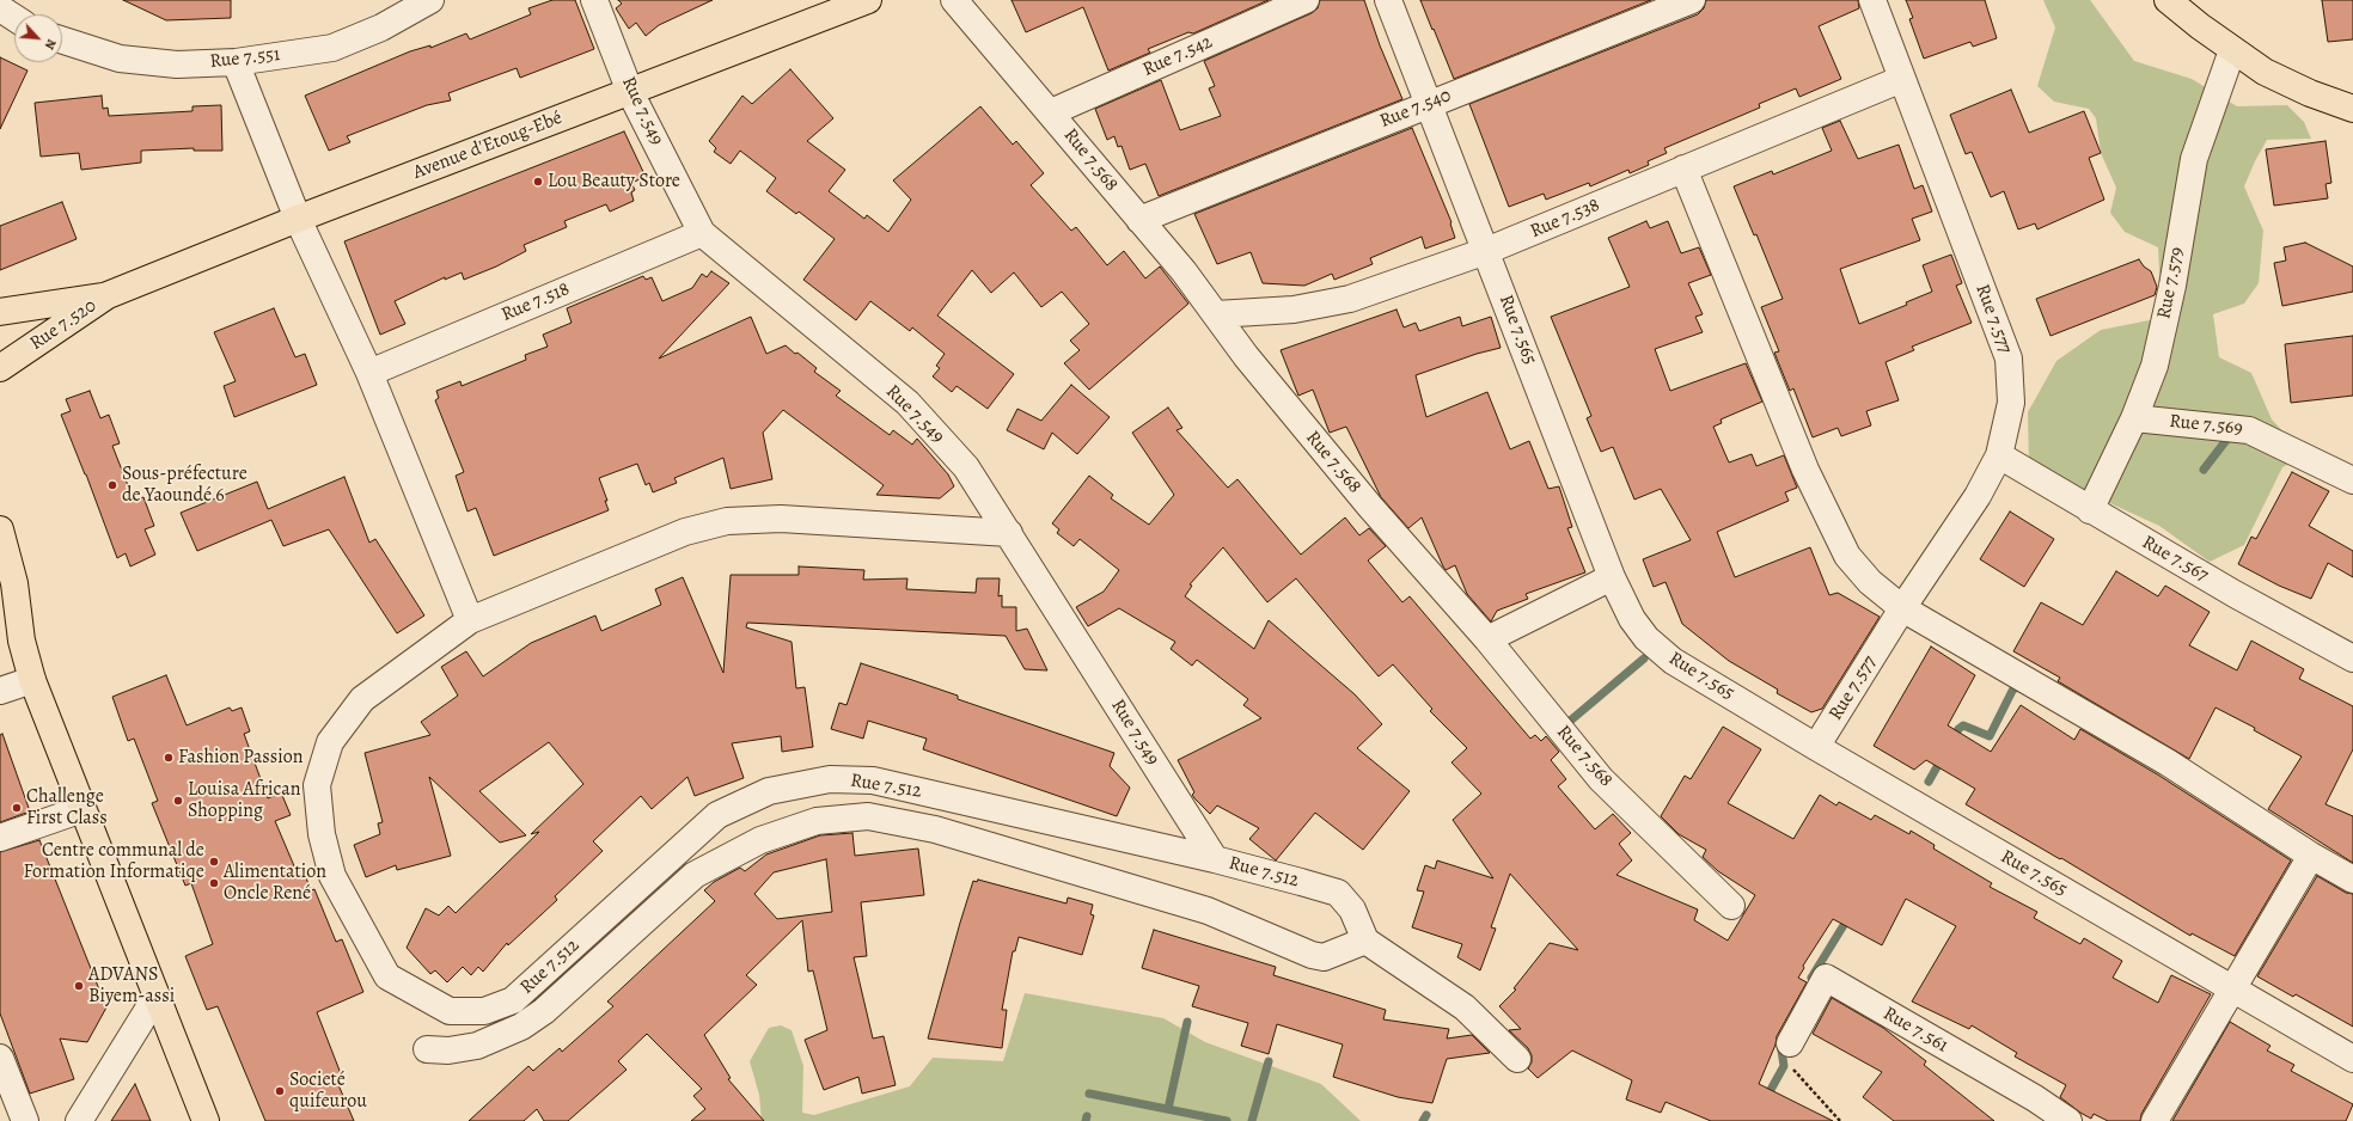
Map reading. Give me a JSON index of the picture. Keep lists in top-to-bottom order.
{
  "streets": {
    "main road": ["Avenue d'Etoug-Ebé", "Rue 7.520"],
    "street": [
      "Rue 7.542",
      "Rue 7.551",
      "Rue 7.540",
      "Rue 7.549",
      "Rue 7.568",
      "Rue 7.538",
      "Rue 7.579",
      "Rue 7.518",
      "Rue 7.577",
      "Rue 7.565",
      "Rue 7.569",
      "Rue 7.567",
      "Rue 7.512",
      "Rue 7.561"
    ]
  },
  "crossings": [
    ["Rue 7.542", "Rue 7.568"],
    ["Rue 7.540", "Rue 7.568"],
    ["Rue 7.540", "Rue 7.565"],
    ["Rue 7.549", "Avenue d'Etoug-Ebé"],
    ["Rue 7.549", "Rue 7.518"],
    ["Rue 7.549", "Rue 7.512"],
    ["Avenue d'Etoug-Ebé", "Rue 7.520"],
    ["Rue 7.568", "Rue 7.538"],
    ["Rue 7.538", "Rue 7.577"],
    ["Rue 7.538", "Rue 7.565"],
    ["Rue 7.579", "Rue 7.569"],
    ["Rue 7.579", "Rue 7.567"],
    ["Rue 7.577", "Rue 7.565"],
    ["Rue 7.577", "Rue 7.567"]
  ],
  "places": [
    "Lou Beauty Store",
    "Sous-préfecture de Yaoundé 6",
    "Fashion Passion",
    "Louisa African Shopping",
    "Challenge First Class",
    "Centre communal de Formation Informatiqe",
    "Alimentation Oncle René",
    "ADVANS Biyem-assi",
    "Societé quifeurou"
  ],
  "north": "bottom right"
}
